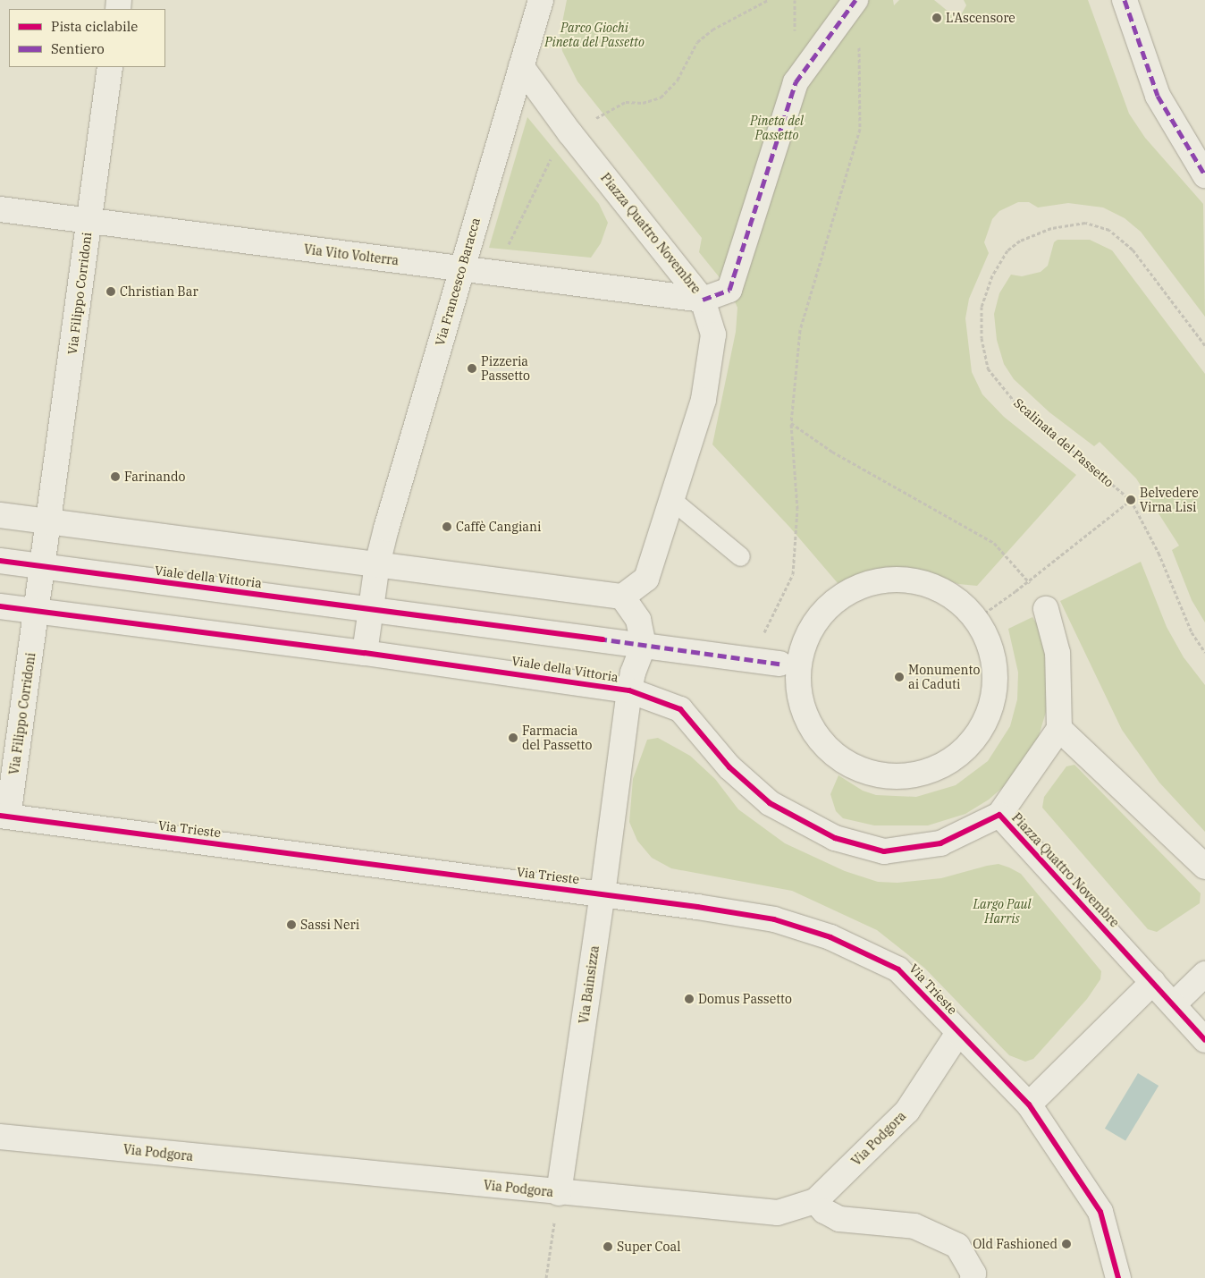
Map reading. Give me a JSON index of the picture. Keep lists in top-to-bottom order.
{
  "streets": {
    "street": [
      "Piazza Quattro Novembre",
      "Via Vito Volterra",
      "Via Francesco Baracca",
      "Via Filippo Corridoni",
      "Viale della Vittoria",
      "Via Trieste",
      "Via Bainsizza",
      "Via Podgora"
    ],
    "path": ["Scalinata del Passetto"]
  },
  "crossings": [
    ["Piazza Quattro Novembre", "Via Vito Volterra"],
    ["Piazza Quattro Novembre", "Via Francesco Baracca"],
    ["Piazza Quattro Novembre", "Viale della Vittoria"],
    ["Piazza Quattro Novembre", "Via Bainsizza"],
    ["Via Vito Volterra", "Via Francesco Baracca"],
    ["Via Vito Volterra", "Via Filippo Corridoni"],
    ["Via Filippo Corridoni", "Viale della Vittoria"],
    ["Via Filippo Corridoni", "Via Trieste"],
    ["Viale della Vittoria", "Via Bainsizza"],
    ["Via Trieste", "Via Bainsizza"],
    ["Via Trieste", "Via Podgora"],
    ["Via Bainsizza", "Via Podgora"]
  ],
  "parks": ["Parco Giochi Pineta del Passetto", "Pineta del Passetto", "Largo Paul Harris"],
  "places": [
    "L'Ascensore",
    "Christian Bar",
    "Pizzeria Passetto",
    "Farinando",
    "Belvedere Virna Lisi",
    "Caffè Cangiani",
    "Monumento ai Caduti",
    "Farmacia del Passetto",
    "Sassi Neri",
    "Domus Passetto",
    "Old Fashioned",
    "Super Coal"
  ],
  "legend": ["Pista ciclabile", "Sentiero"]
}
